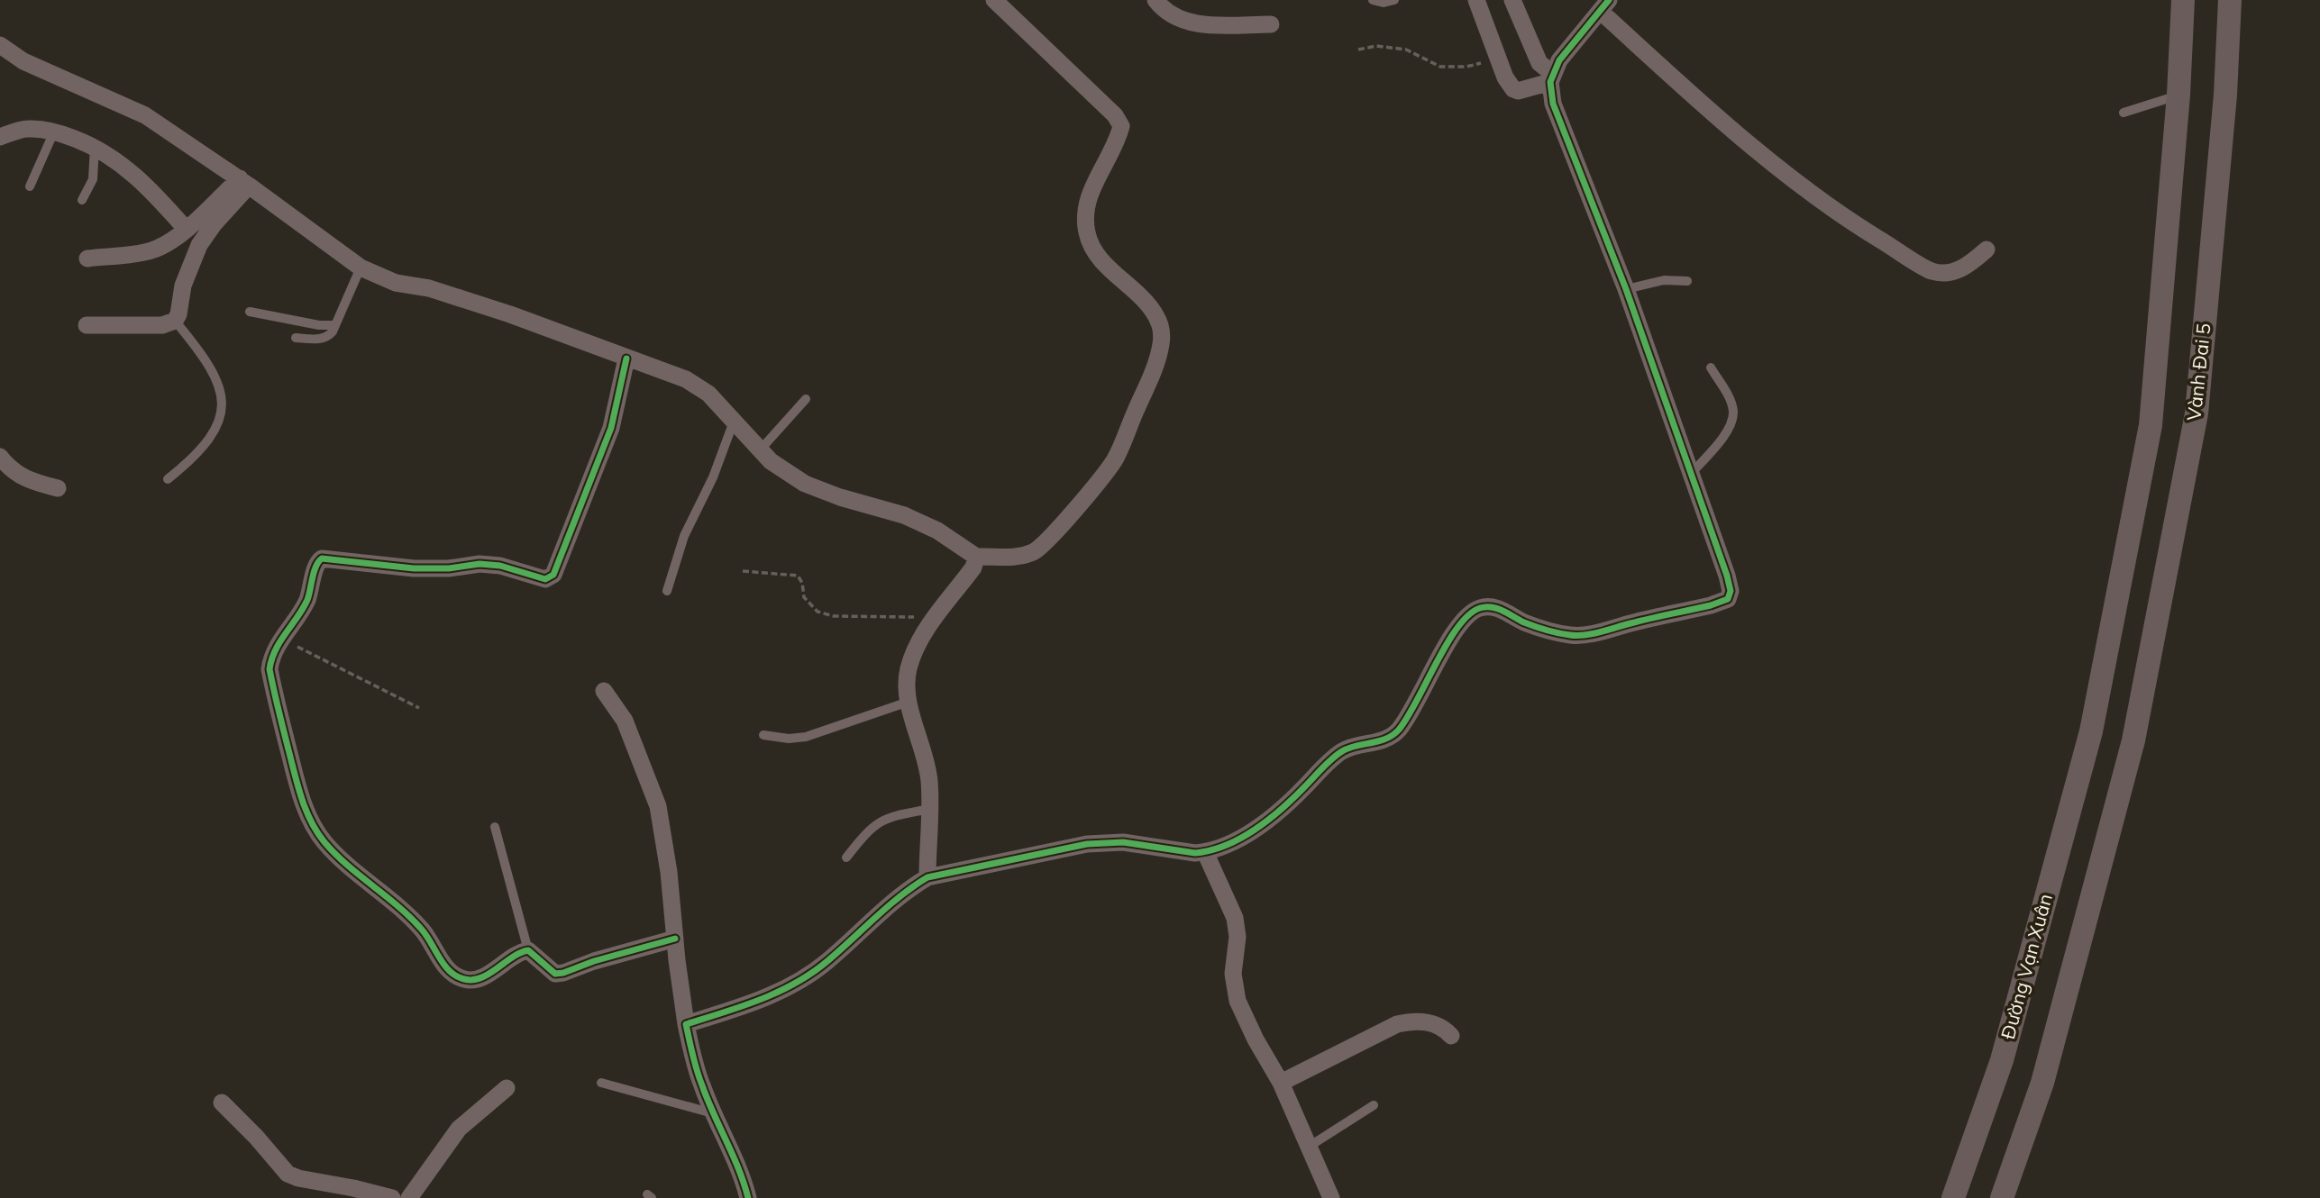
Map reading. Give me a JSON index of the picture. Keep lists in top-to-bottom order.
{
  "streets": {
    "main road": ["Vành Đai 5", "Đường Vạn Xuân"]
  }
}
